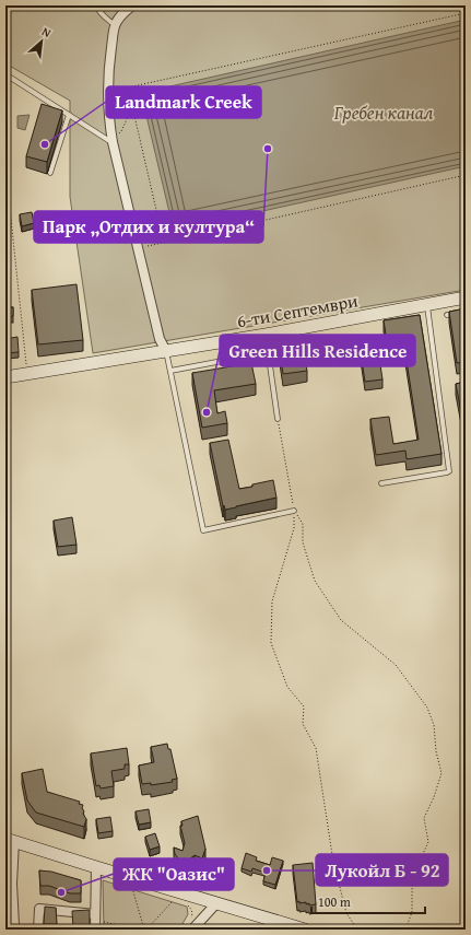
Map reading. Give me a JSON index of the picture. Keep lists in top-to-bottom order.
{
  "streets": {
    "street": ["6-ти Септември"]
  },
  "water": ["Гребен канал"],
  "places": [
    "Landmark Creek",
    "Парк „Отдих и култура“",
    "Green Hills Residence",
    "Лукойл Б - 92",
    "ЖК \"Оазис\""
  ],
  "scale_bar": "100 m",
  "north": "top right"
}
